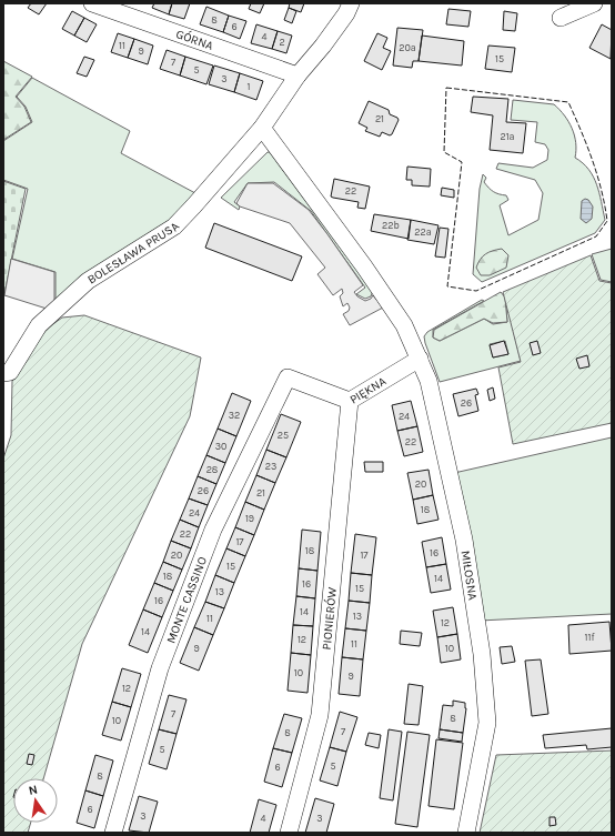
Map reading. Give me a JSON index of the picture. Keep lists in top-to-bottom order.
{
  "streets": {
    "street": [
      "GÓRNA",
      "BOLESŁAWA PRUSA",
      "PIĘKNA",
      "MIŁOSNA",
      "MONTE CASSINO",
      "PIONIERÓW"
    ]
  },
  "crossings": [
    ["GÓRNA", "BOLESŁAWA PRUSA"],
    ["BOLESŁAWA PRUSA", "MIŁOSNA"],
    ["PIĘKNA", "MIŁOSNA"],
    ["PIĘKNA", "MONTE CASSINO"],
    ["PIĘKNA", "PIONIERÓW"]
  ],
  "house_numbers": [
    "8",
    "6",
    "4",
    "2",
    "11",
    "20a",
    "9",
    "15",
    "7",
    "5",
    "3",
    "1",
    "21",
    "21a",
    "22",
    "22b",
    "22a",
    "26",
    "32",
    "24",
    "25",
    "22",
    "30",
    "23",
    "28",
    "20",
    "26",
    "21",
    "18",
    "24",
    "19",
    "22",
    "17",
    "18",
    "16",
    "20",
    "17",
    "15",
    "18",
    "14",
    "16",
    "15",
    "13",
    "16",
    "14",
    "13",
    "11",
    "12",
    "14",
    "11f",
    "12",
    "11",
    "9",
    "10",
    "10",
    "9",
    "12",
    "7",
    "8",
    "10",
    "7",
    "8",
    "5",
    "5",
    "6",
    "8",
    "6",
    "3",
    "4",
    "3"
  ],
  "north": "top"
}
